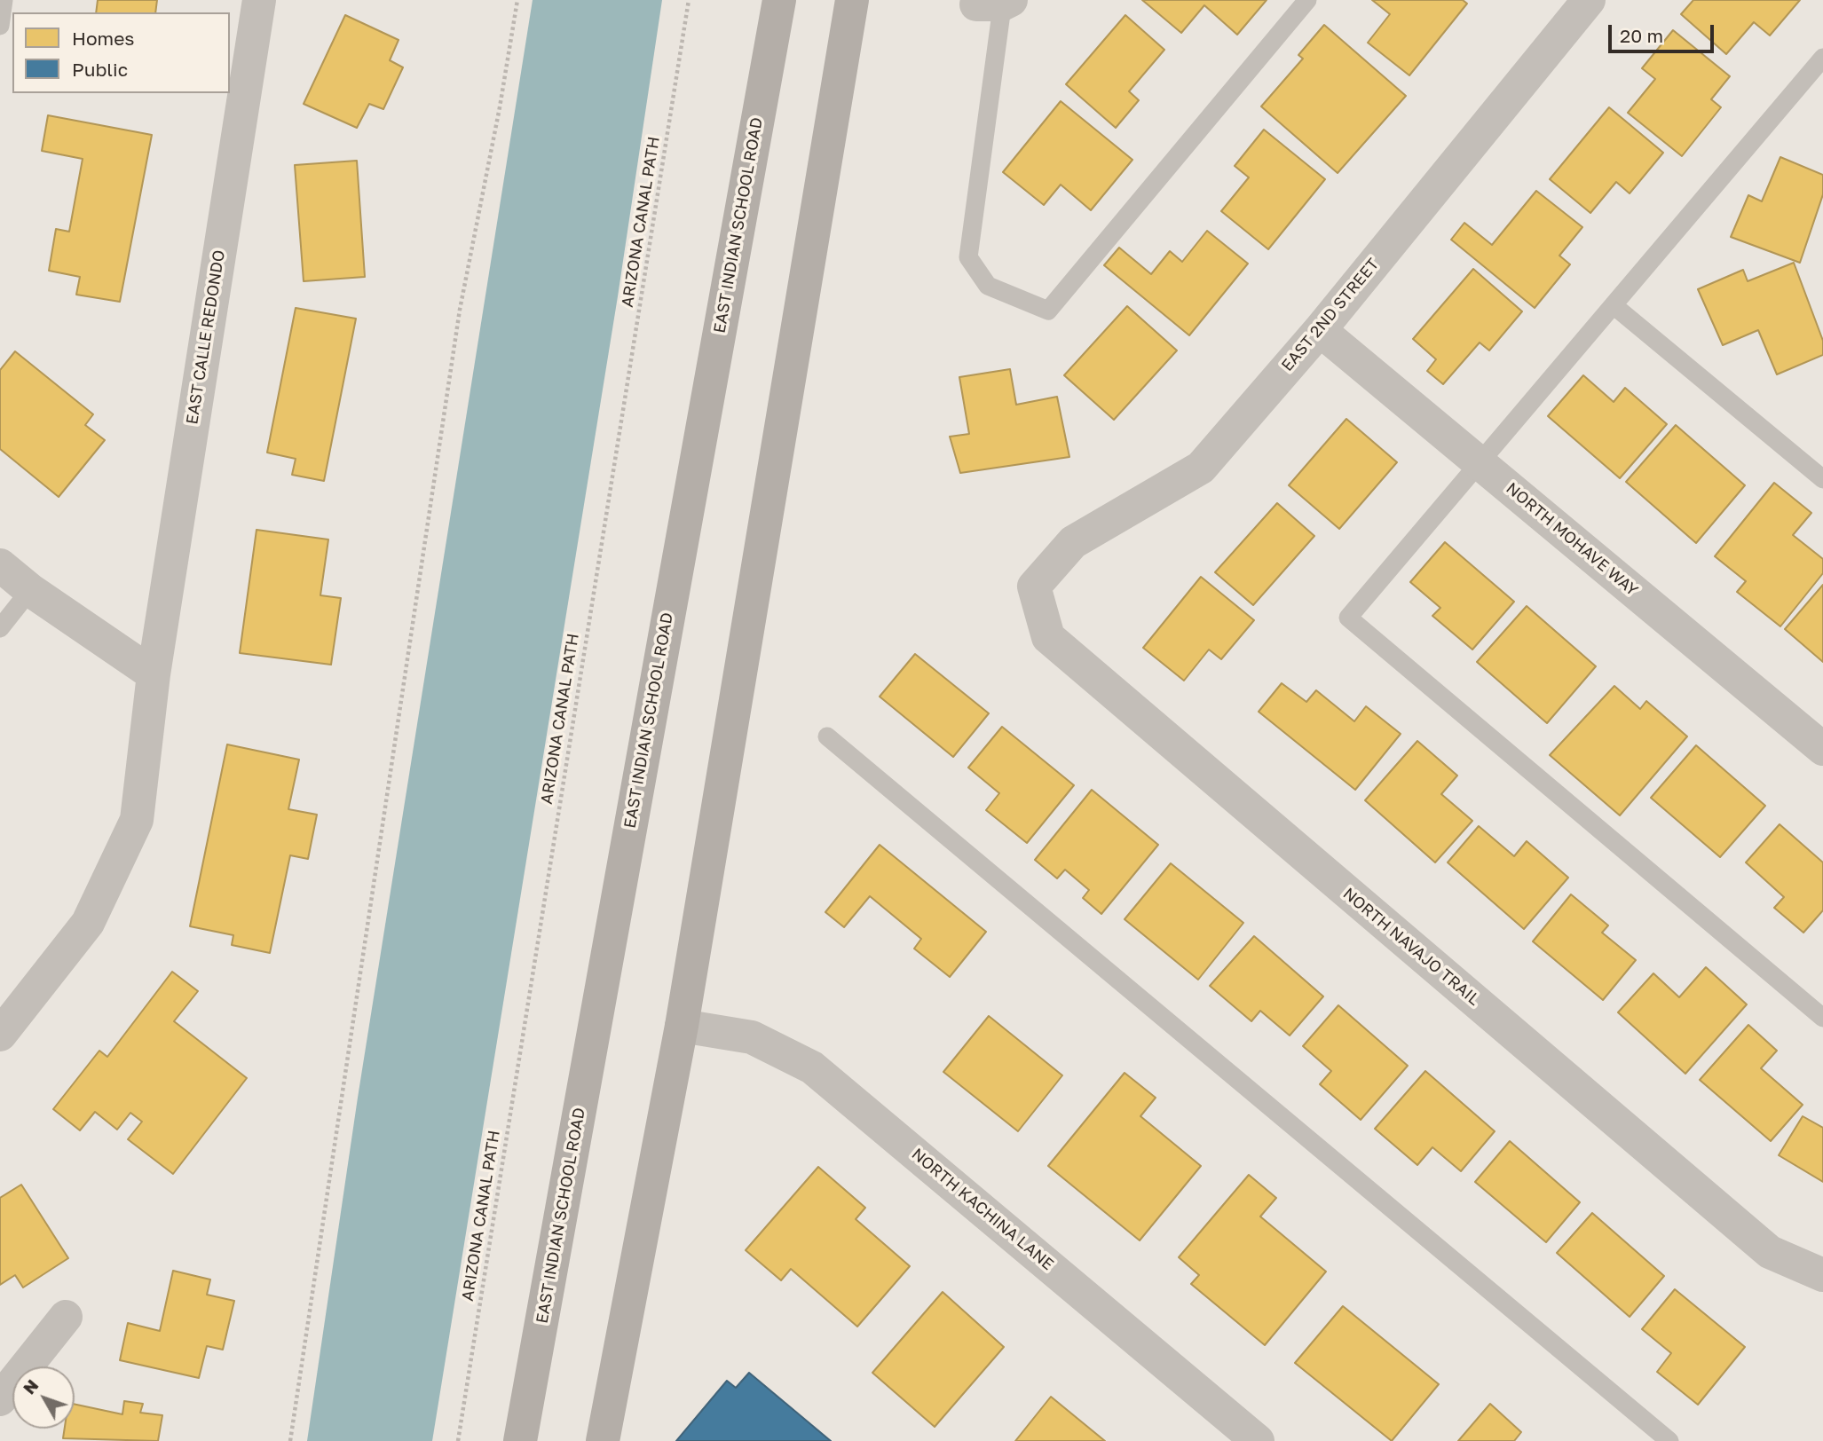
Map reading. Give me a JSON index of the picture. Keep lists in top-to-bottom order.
{
  "streets": {
    "main road": ["EAST INDIAN SCHOOL ROAD"],
    "street": [
      "EAST 2ND STREET",
      "EAST CALLE REDONDO",
      "NORTH MOHAVE WAY",
      "NORTH NAVAJO TRAIL",
      "NORTH KACHINA LANE"
    ],
    "path": ["ARIZONA CANAL PATH"]
  },
  "crossings": [
    ["EAST 2ND STREET", "NORTH MOHAVE WAY"],
    ["EAST 2ND STREET", "NORTH NAVAJO TRAIL"]
  ],
  "legend": ["Homes", "Public"],
  "scale_bar": "20 m",
  "north": "top left"
}
